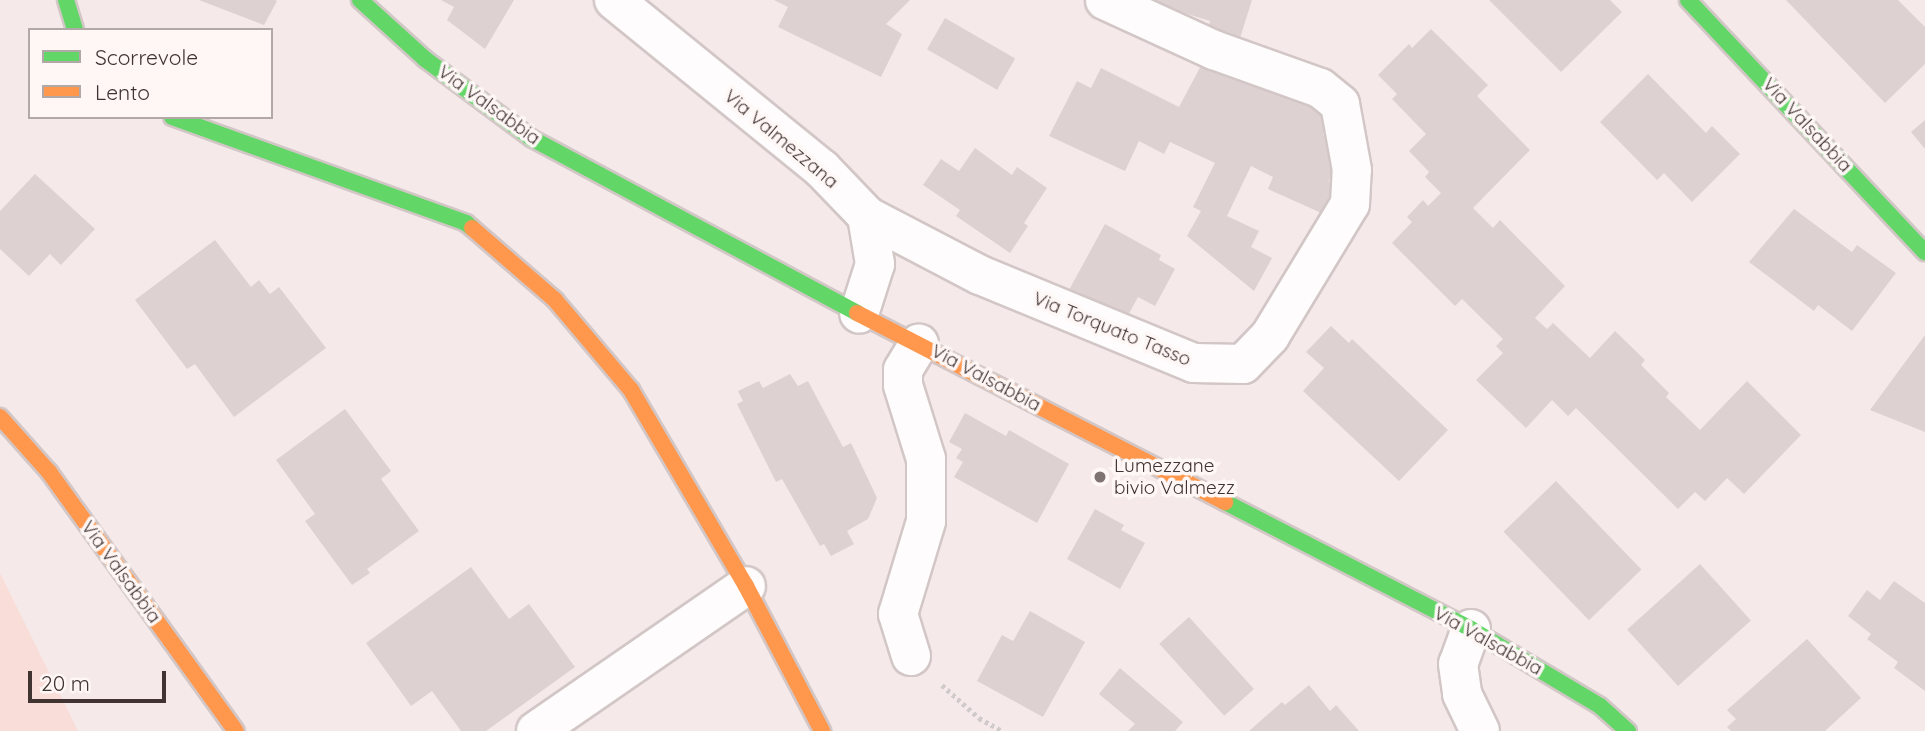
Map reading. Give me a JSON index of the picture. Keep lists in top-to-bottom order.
{
  "streets": {
    "main road": ["Via Valsabbia"],
    "street": ["Via Valmezzana", "Via Torquato Tasso"]
  },
  "crossings": [
    ["Via Valmezzana", "Via Torquato Tasso"]
  ],
  "places": ["Lumezzane bivio Valmezz"],
  "legend": ["Scorrevole", "Lento"],
  "scale_bar": "20 m"
}
